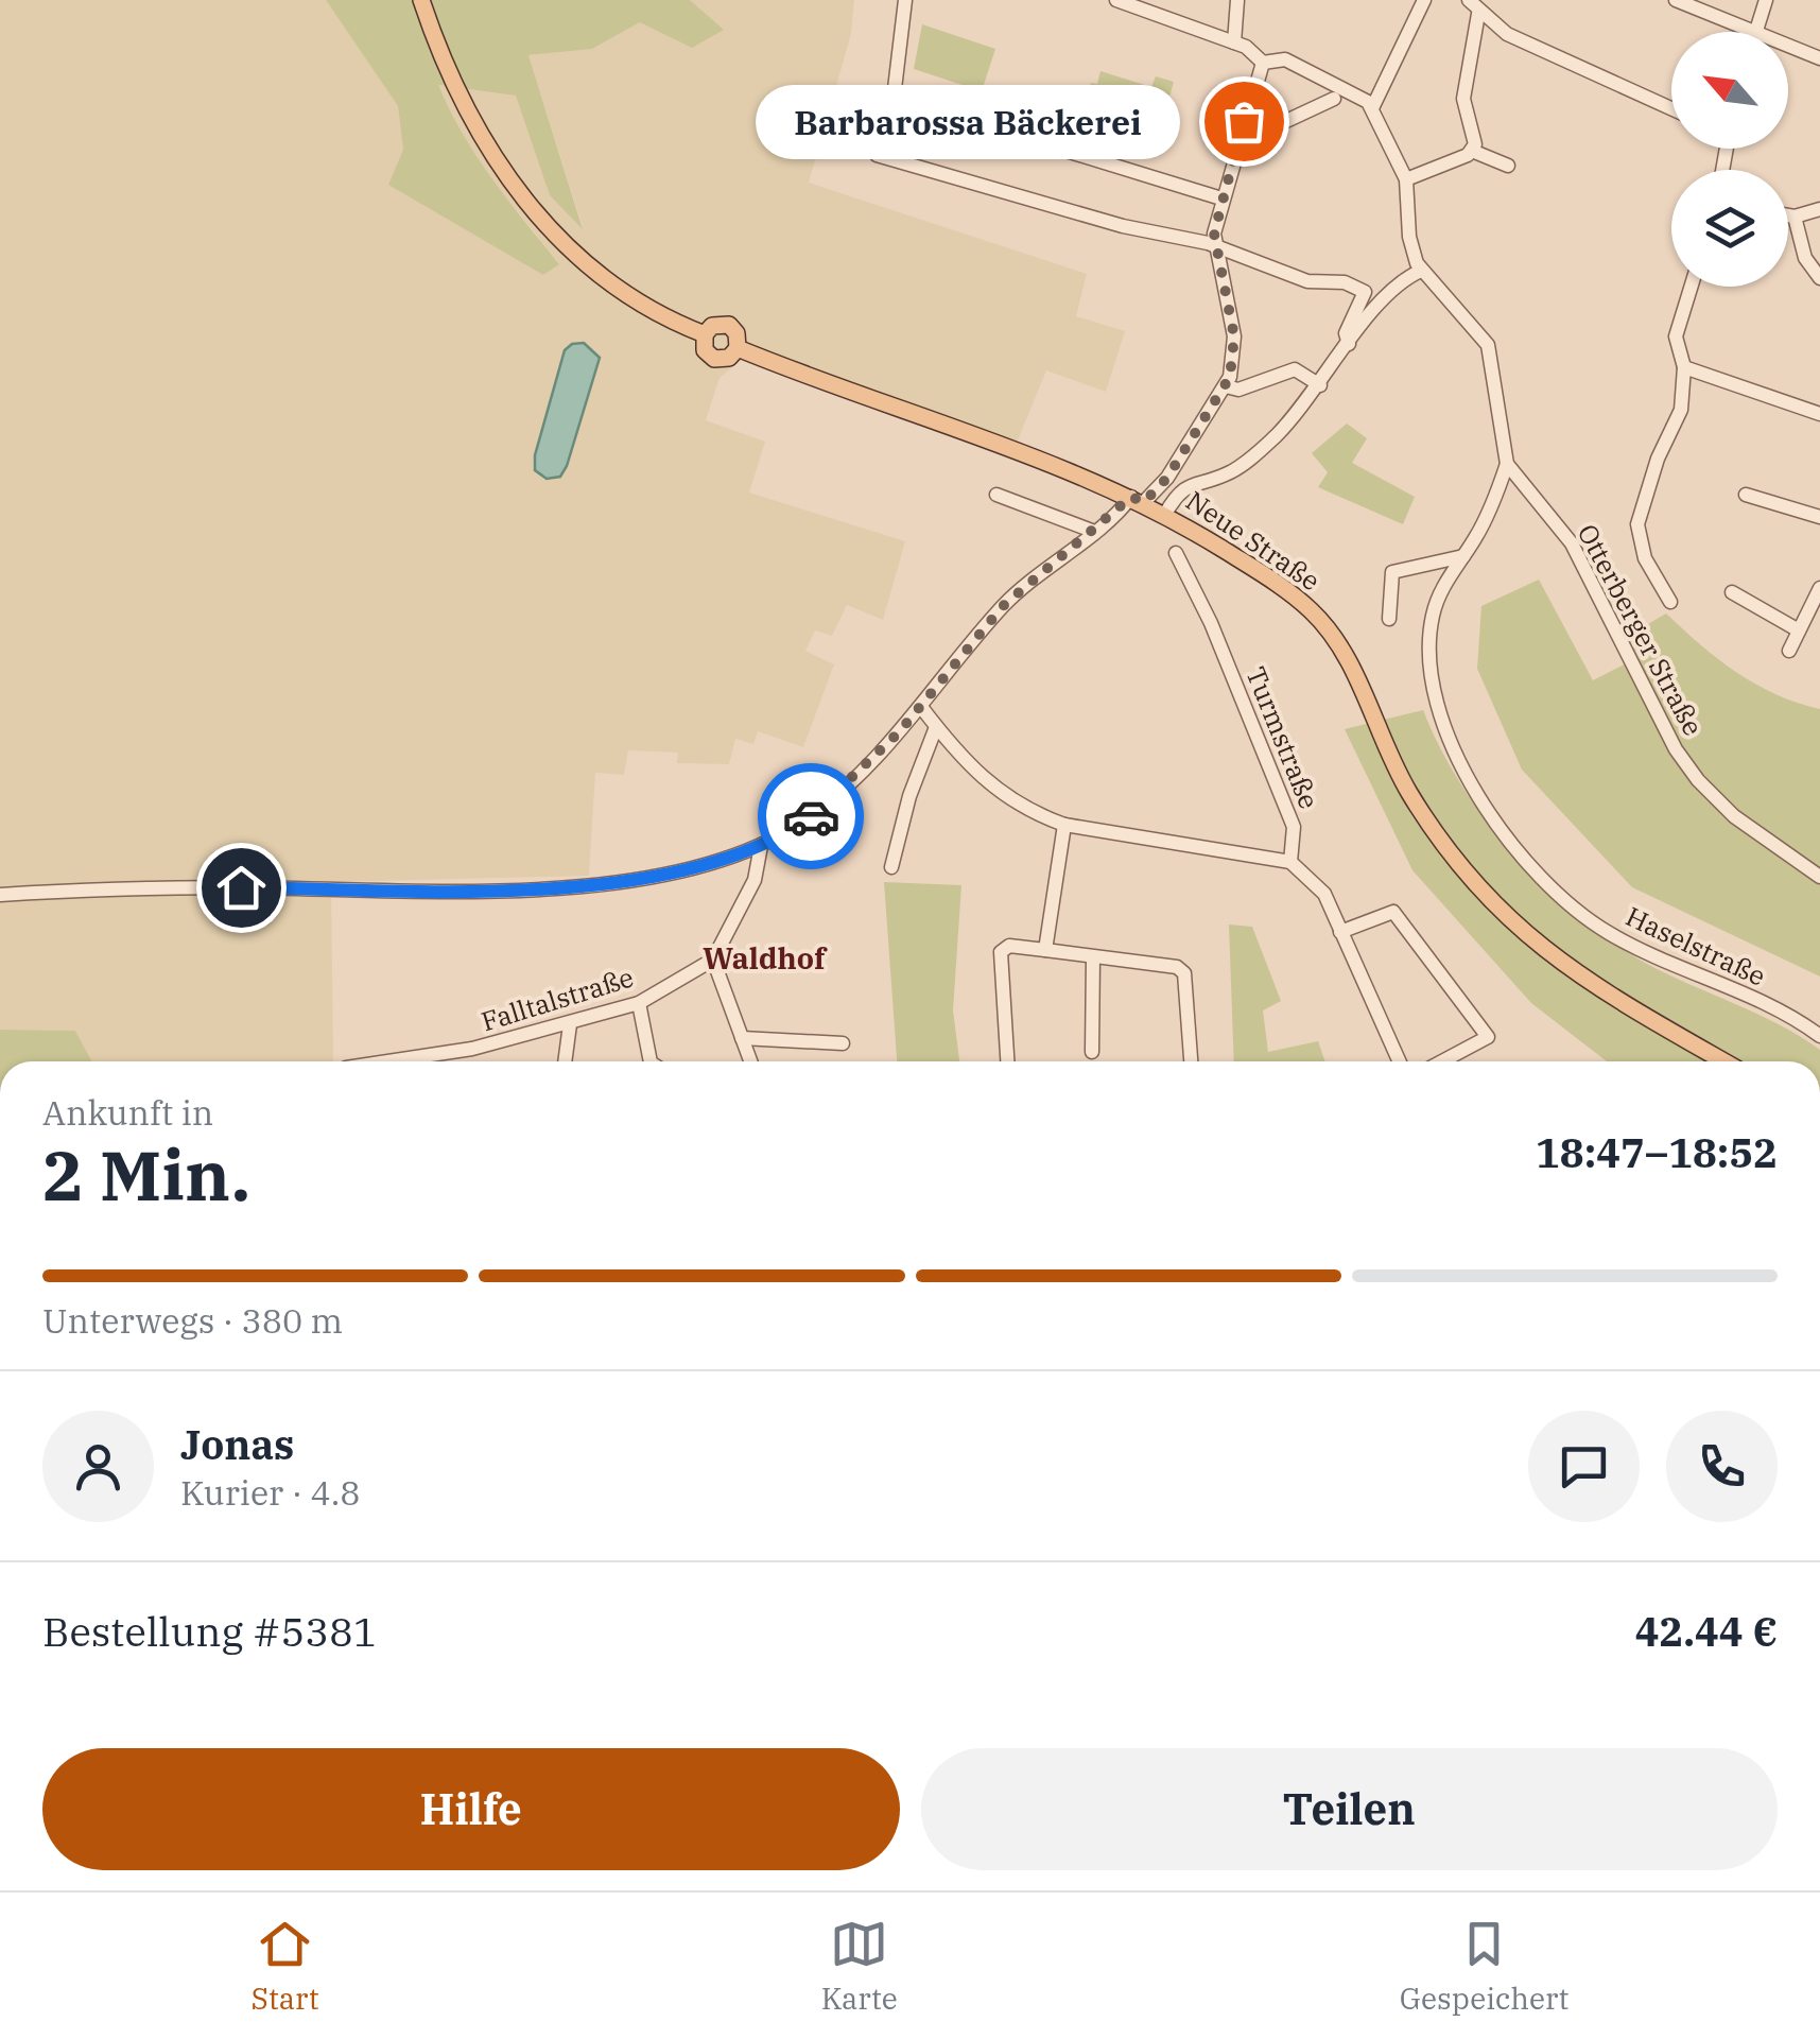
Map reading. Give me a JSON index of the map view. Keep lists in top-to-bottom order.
{
  "streets": {
    "main road": ["Neue Straße"],
    "street": [
      "Otterberger Straße",
      "Turmstraße",
      "Haselstraße",
      "Falltalstraße"
    ]
  },
  "crossings": [
    ["Otterberger Straße", "Haselstraße"]
  ],
  "districts": ["Waldhof"],
  "places": ["Barbarossa Bäckerei"],
  "north": "top left",
  "page": {
    "bubble": "Barbarossa Bäckerei",
    "heading": ["2 Min.", "Ankunft in", "18:47–18:52"],
    "panel": [
      "Jonas",
      "Kurier · 4.8",
      "Bestellung #5381",
      "42.44 €"
    ],
    "bar": "Unterwegs · 380 m",
    "buttons": ["Hilfe", "Teilen"],
    "tabs": ["Start", "Karte", "Gespeichert"]
  }
}
